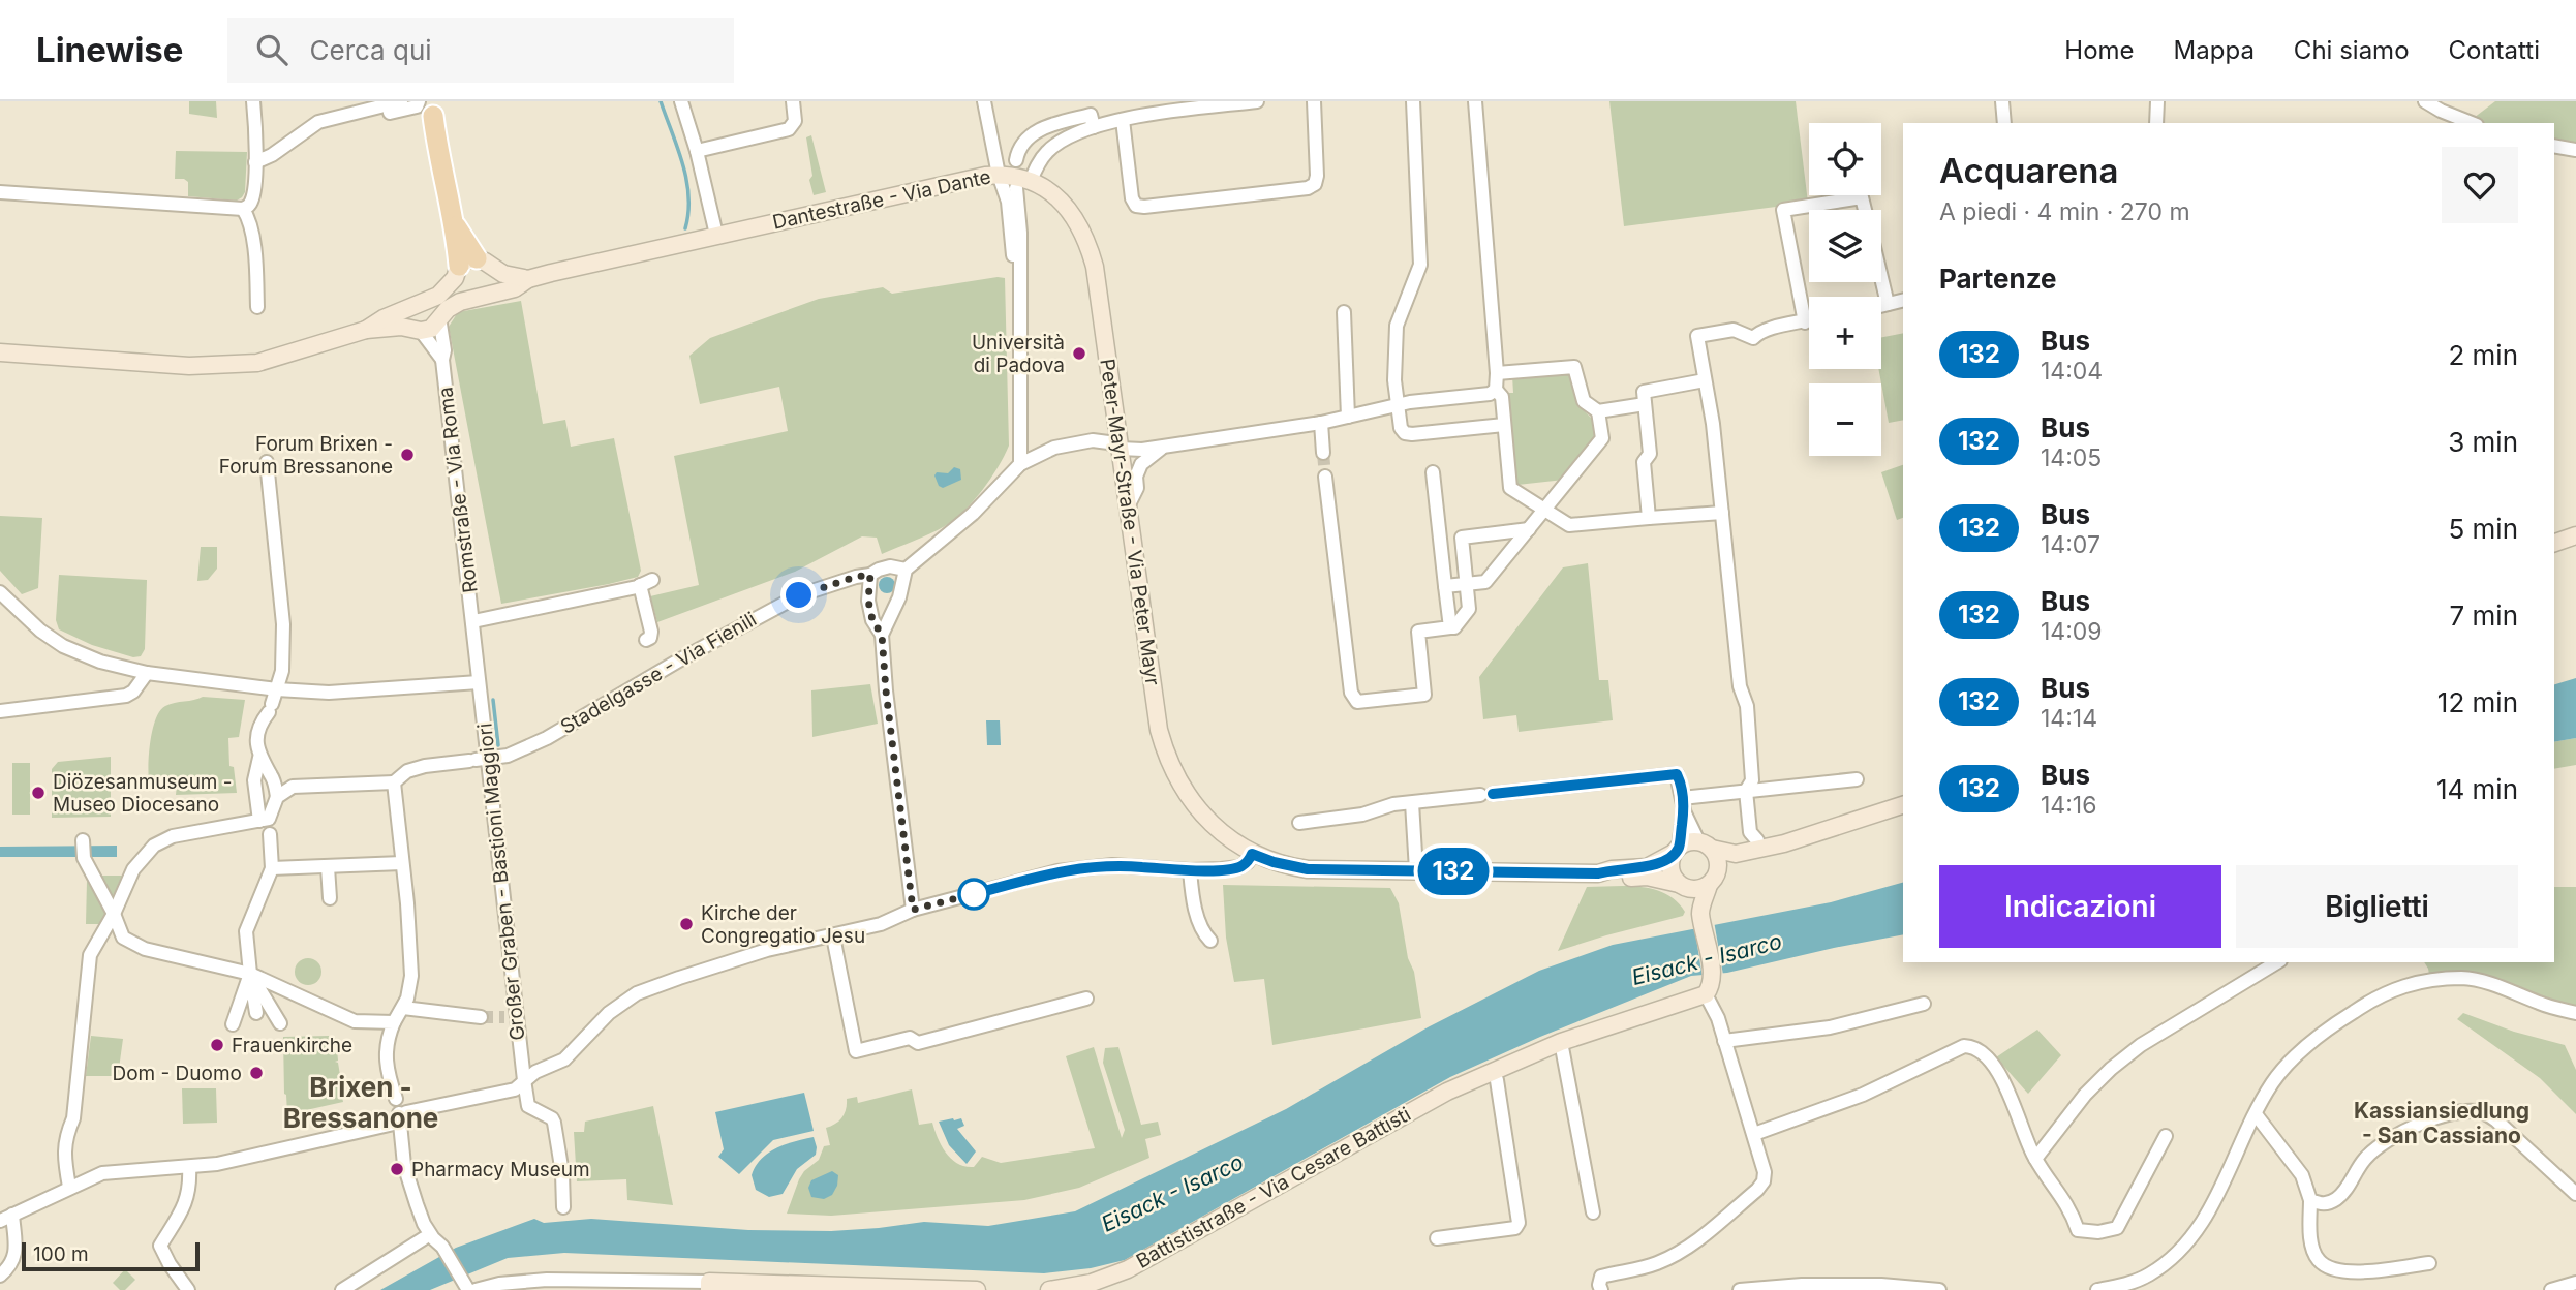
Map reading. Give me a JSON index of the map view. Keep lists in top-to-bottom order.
{
  "streets": {
    "main road": ["Dantestraße - Via Dante", "Peter-Mayr-Straße - Via Peter Mayr", "Battististraße - Via Cesare Battisti"],
    "street": ["Romstraße - Via Roma", "Stadelgasse - Via Fienili", "Großer Graben - Bastioni Maggiori"]
  },
  "crossings": [
    ["Dantestraße - Via Dante", "Romstraße - Via Roma"],
    ["Dantestraße - Via Dante", "Peter-Mayr-Straße - Via Peter Mayr"],
    ["Romstraße - Via Roma", "Großer Graben - Bastioni Maggiori"],
    ["Stadelgasse - Via Fienili", "Großer Graben - Bastioni Maggiori"]
  ],
  "districts": ["Brixen - Bressanone", "Kassiansiedlung - San Cassiano"],
  "water": ["Eisack - Isarco"],
  "places": [
    "Università di Padova",
    "Forum Brixen - Forum Bressanone",
    "Diözesanmuseum - Museo Diocesano",
    "Kirche der Congregatio Jesu",
    "Frauenkirche",
    "Dom - Duomo",
    "Pharmacy Museum"
  ],
  "lines": ["bus line 132"],
  "scale_bar": "100 m",
  "page": {
    "header": "Linewise",
    "search": "Cerca qui",
    "nav": [
      "Home",
      "Mappa",
      "Chi siamo",
      "Contatti"
    ],
    "on_map": "132",
    "map_buttons": ["+", "−"],
    "heading": [
      ["Acquarena", "A piedi · 4 min · 270 m"],
      "Partenze"
    ],
    "list": [
      {
        "mark": "132",
        "name": "Bus",
        "note": "14:04",
        "value": "2 min"
      },
      {
        "mark": "132",
        "name": "Bus",
        "note": "14:05",
        "value": "3 min"
      },
      {
        "mark": "132",
        "name": "Bus",
        "note": "14:07",
        "value": "5 min"
      },
      {
        "mark": "132",
        "name": "Bus",
        "note": "14:09",
        "value": "7 min"
      },
      {
        "mark": "132",
        "name": "Bus",
        "note": "14:14",
        "value": "12 min"
      },
      {
        "mark": "132",
        "name": "Bus",
        "note": "14:16",
        "value": "14 min"
      }
    ],
    "buttons": ["Indicazioni", "Biglietti"],
    "scale": "100 m"
  }
}
